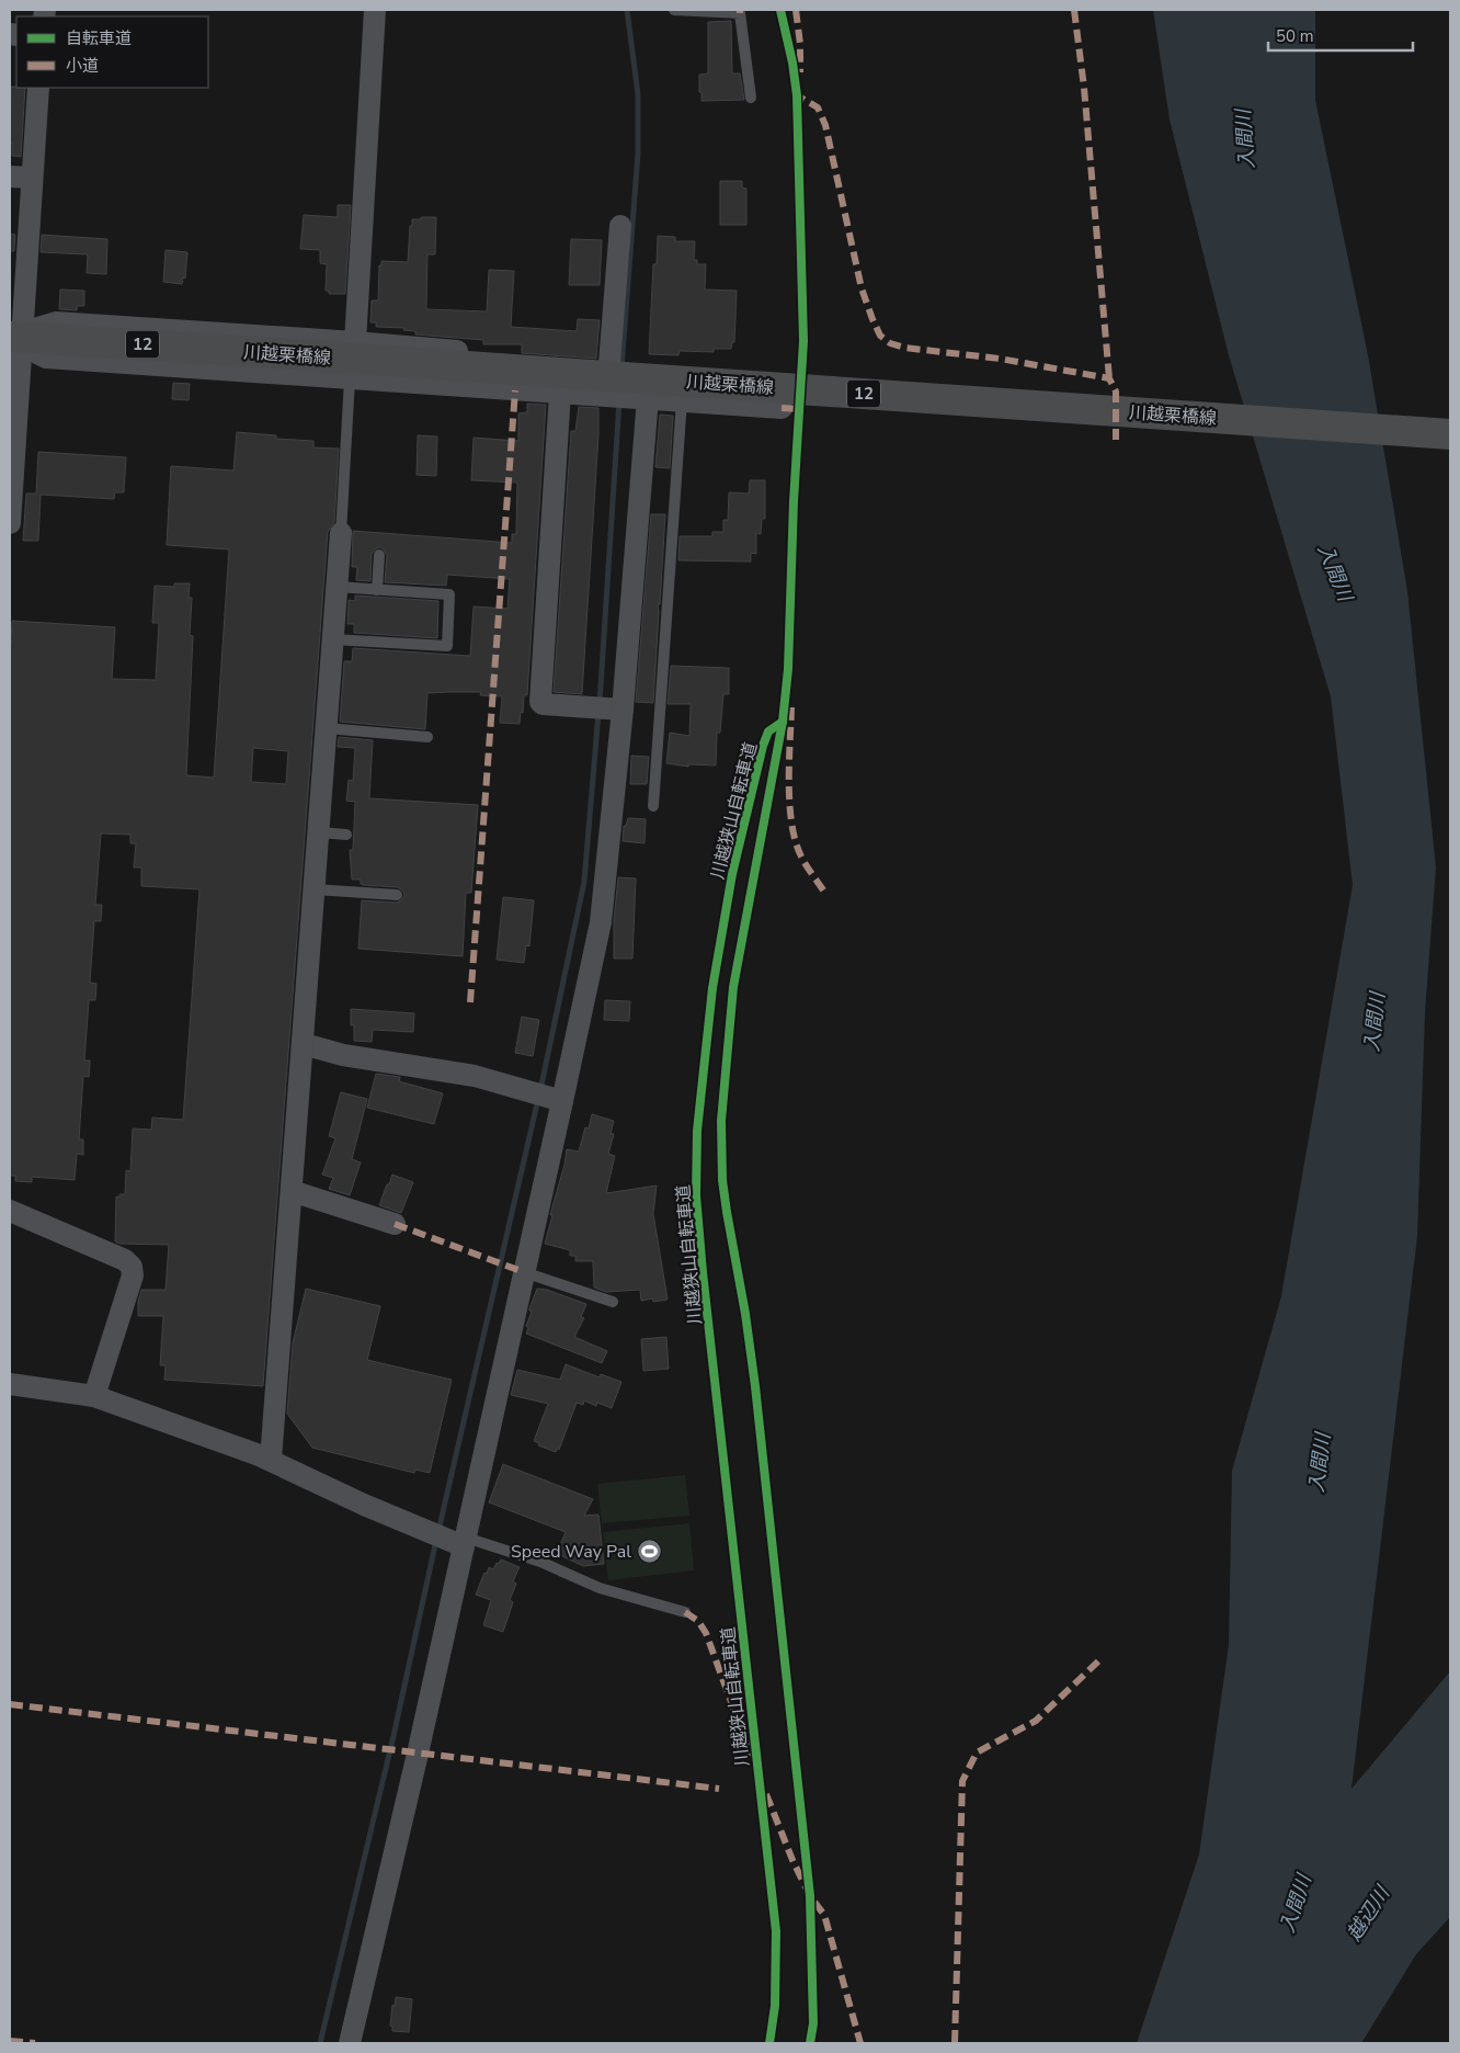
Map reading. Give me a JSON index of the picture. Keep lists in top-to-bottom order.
{
  "streets": {
    "main road": ["12", "川越栗橋線"],
    "cycle path": ["川越狭山自転車道"]
  },
  "water": ["入間川", "越辺川"],
  "places": {
    "sports": ["Speed Way Pal"]
  },
  "legend": ["自転車道", "小道"],
  "scale_bar": "50 m"
}
